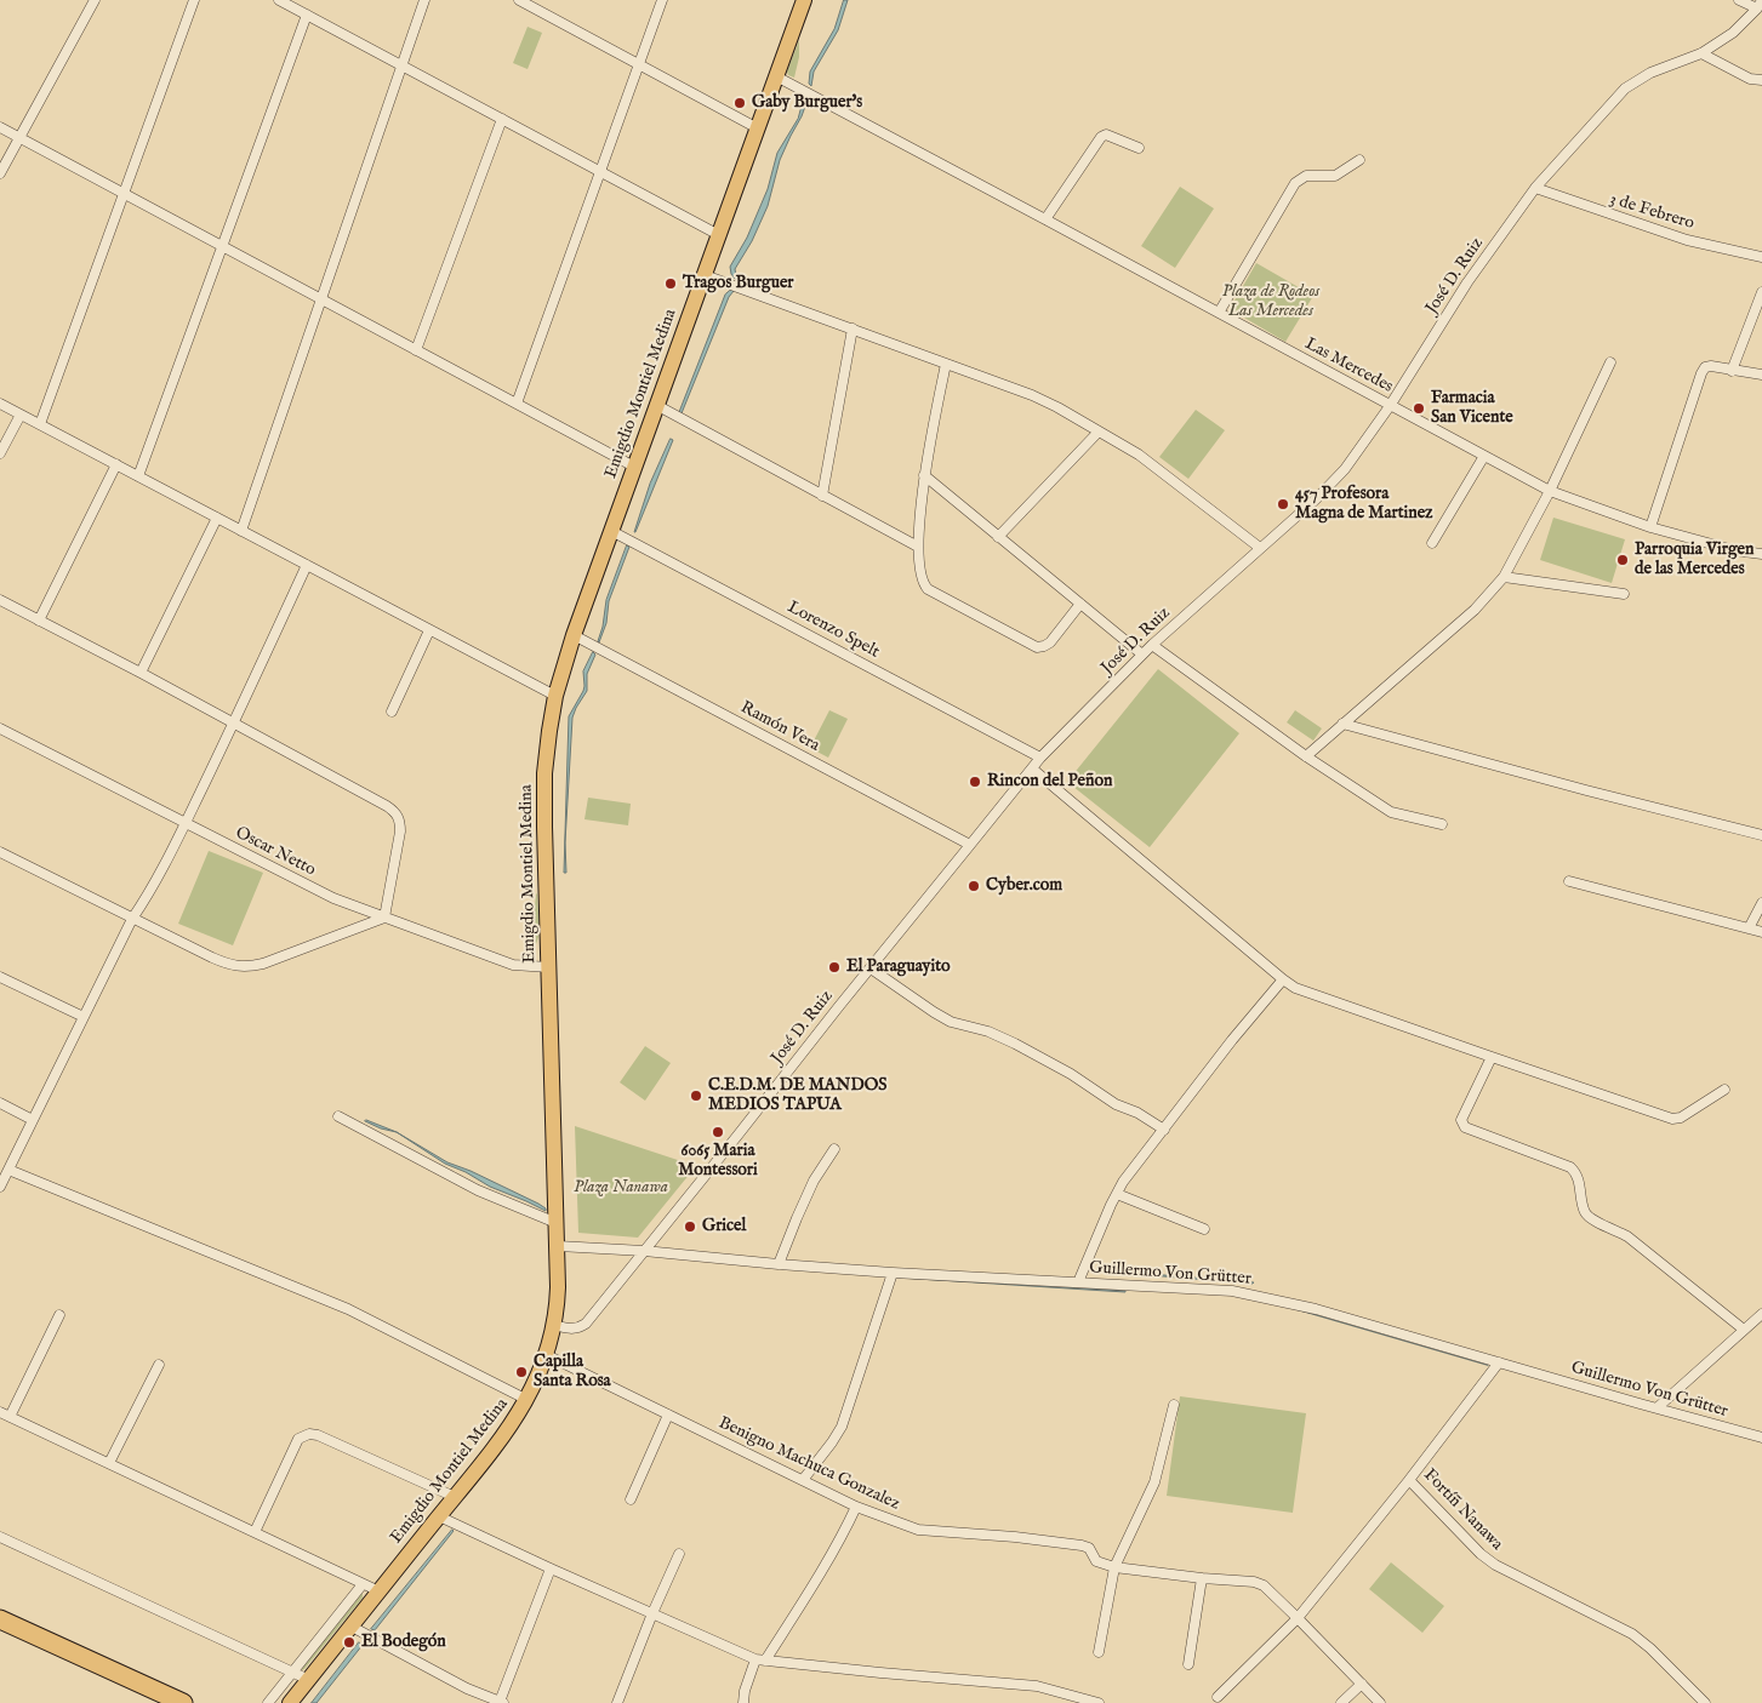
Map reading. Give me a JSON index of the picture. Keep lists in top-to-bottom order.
{
  "streets": {
    "main road": ["Emigdio Montiel Medina"],
    "street": [
      "3 de Febrero",
      "José D. Ruiz",
      "Las Mercedes",
      "Lorenzo Spelt",
      "Ramón Vera",
      "Oscar Netto",
      "Guillermo Von Grütter",
      "Benigno Machuca Gonzalez",
      "Fortíñ Nanawa"
    ]
  },
  "crossings": [
    ["3 de Febrero", "José D. Ruiz"],
    ["José D. Ruiz", "Las Mercedes"],
    ["José D. Ruiz", "Emigdio Montiel Medina"],
    ["José D. Ruiz", "Lorenzo Spelt"],
    ["José D. Ruiz", "Ramón Vera"],
    ["José D. Ruiz", "Guillermo Von Grütter"],
    ["Las Mercedes", "Emigdio Montiel Medina"],
    ["Emigdio Montiel Medina", "Lorenzo Spelt"],
    ["Emigdio Montiel Medina", "Ramón Vera"],
    ["Emigdio Montiel Medina", "Oscar Netto"],
    ["Emigdio Montiel Medina", "Guillermo Von Grütter"],
    ["Emigdio Montiel Medina", "Benigno Machuca Gonzalez"],
    ["Guillermo Von Grütter", "Fortíñ Nanawa"]
  ],
  "parks": ["Plaza de Rodeos Las Mercedes", "Plaza Nanawa"],
  "places": [
    "Gaby Burguer's",
    "Tragos Burguer",
    "Farmacia San Vicente",
    "457 Profesora Magna de Martinez",
    "Parroquia Virgen de las Mercedes",
    "Rincon del Peñon",
    "Cyber.com",
    "El Paraguayito",
    "C.E.D.M. DE MANDOS MEDIOS TAPUA",
    "6065 Maria Montessori",
    "Gricel",
    "Capilla Santa Rosa",
    "El Bodegón"
  ]
}
